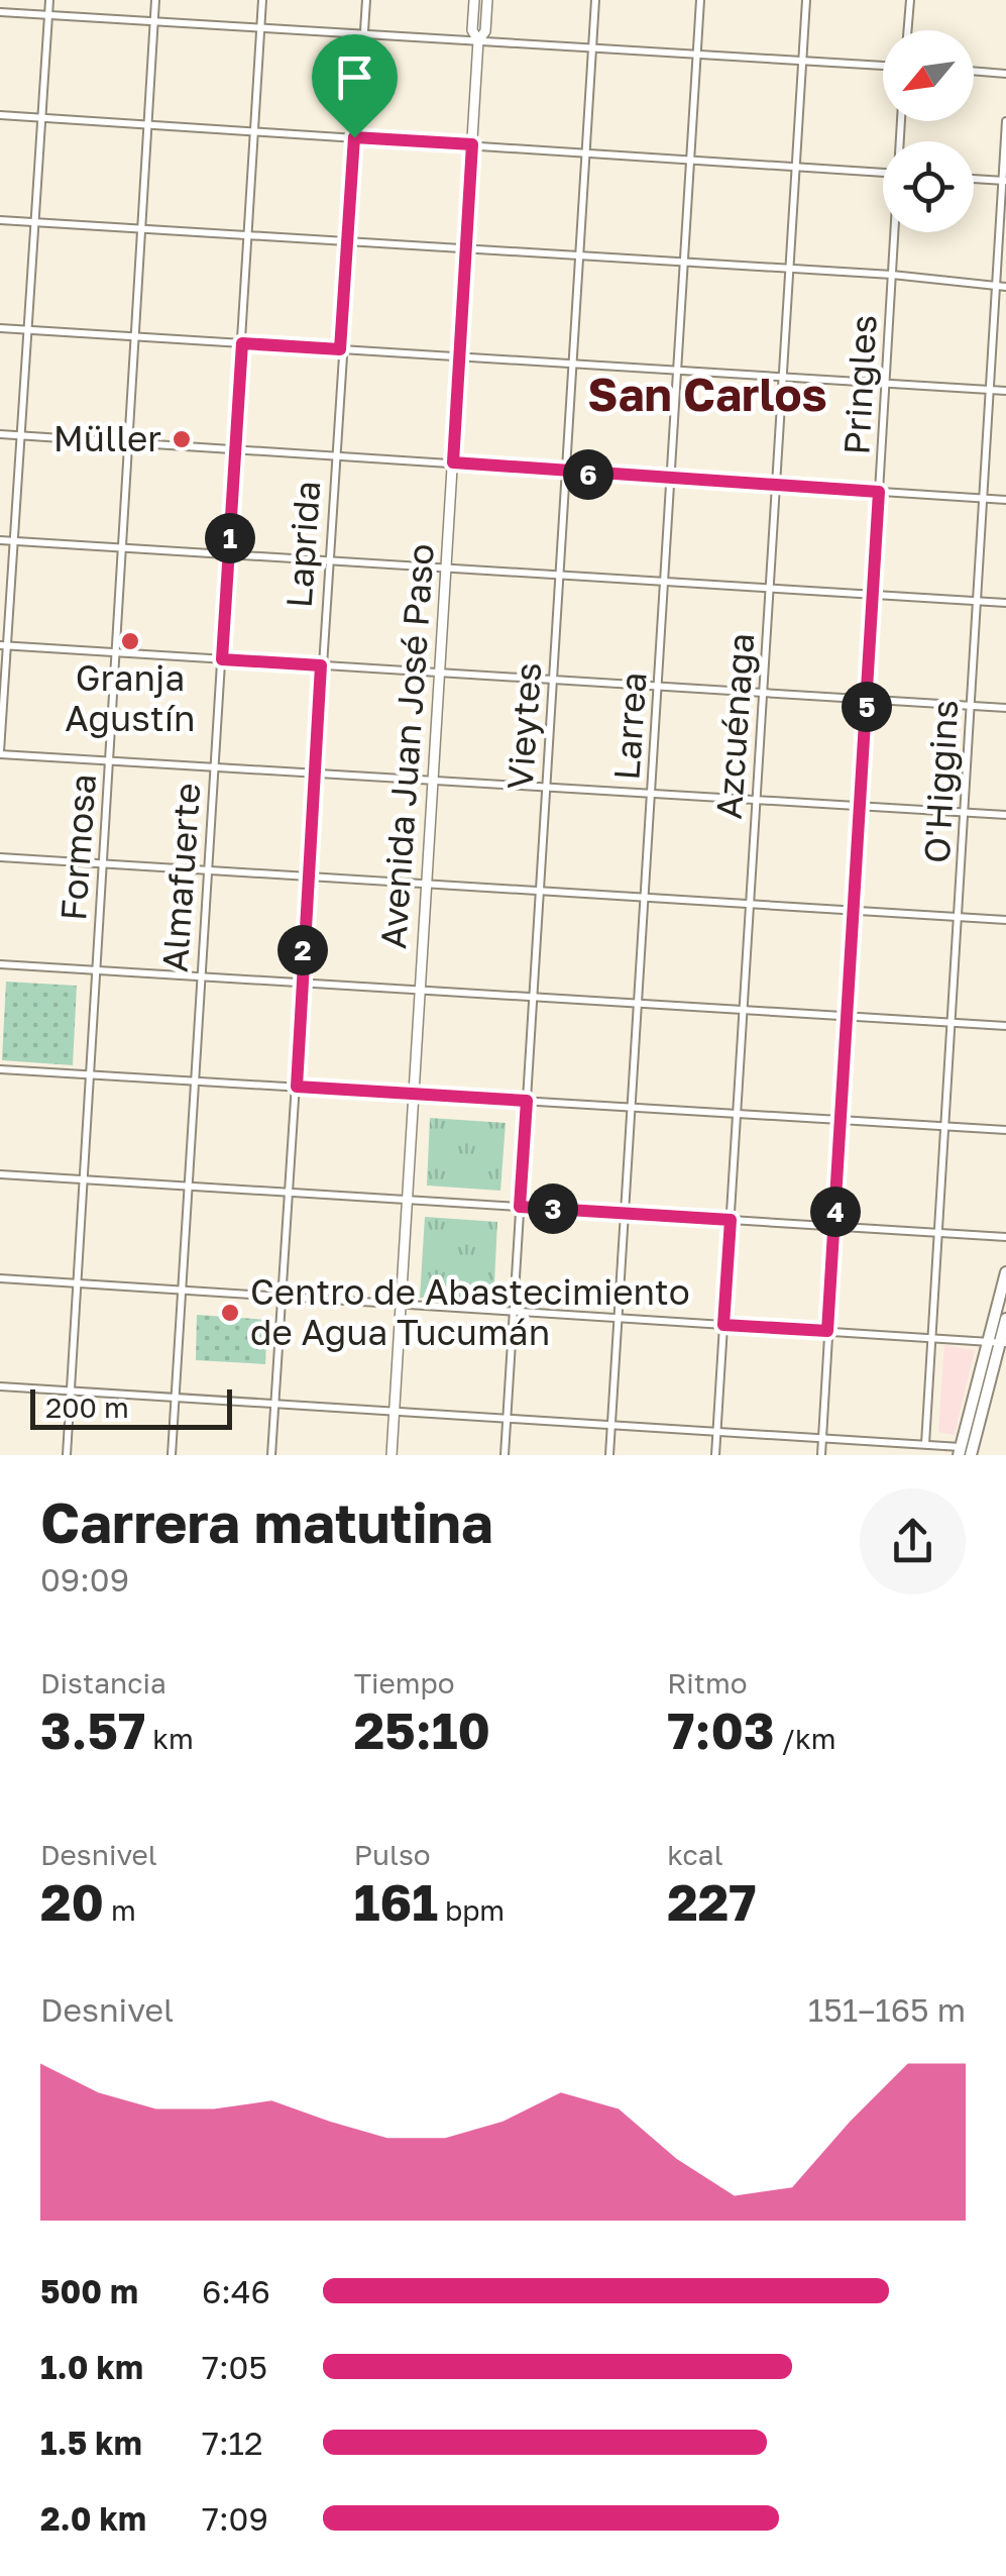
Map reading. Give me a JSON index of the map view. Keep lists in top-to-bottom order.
{
  "streets": {
    "main road": ["Avenida Juan José Paso"],
    "street": [
      "Pringles",
      "Laprida",
      "Vieytes",
      "Larrea",
      "Azcuénaga",
      "O'Higgins",
      "Formosa",
      "Almafuerte"
    ]
  },
  "districts": ["San Carlos"],
  "places": ["Müller", "Granja Agustín", "Centro de Abastecimiento de Agua Tucumán"],
  "scale_bar": "200 m",
  "north": "bottom left",
  "page": {
    "pins": [
      "6",
      "1",
      "5",
      "2",
      "3",
      "4"
    ],
    "scale": "200 m",
    "heading": ["Carrera matutina", "09:09"],
    "stats": [
      ["Distancia", "3.57 km"],
      ["Tiempo", "25:10"],
      ["Ritmo", "7:03 /km"],
      ["Desnivel", "20 m"],
      ["Pulso", "161 bpm"],
      ["kcal", "227"]
    ],
    "chart": ["Desnivel", "151–165 m"],
    "list": [
      {
        "name": "500 m",
        "note": "6:46"
      },
      {
        "name": "1.0 km",
        "note": "7:05"
      },
      {
        "name": "1.5 km",
        "note": "7:12"
      },
      {
        "name": "2.0 km",
        "note": "7:09"
      }
    ]
  }
}
